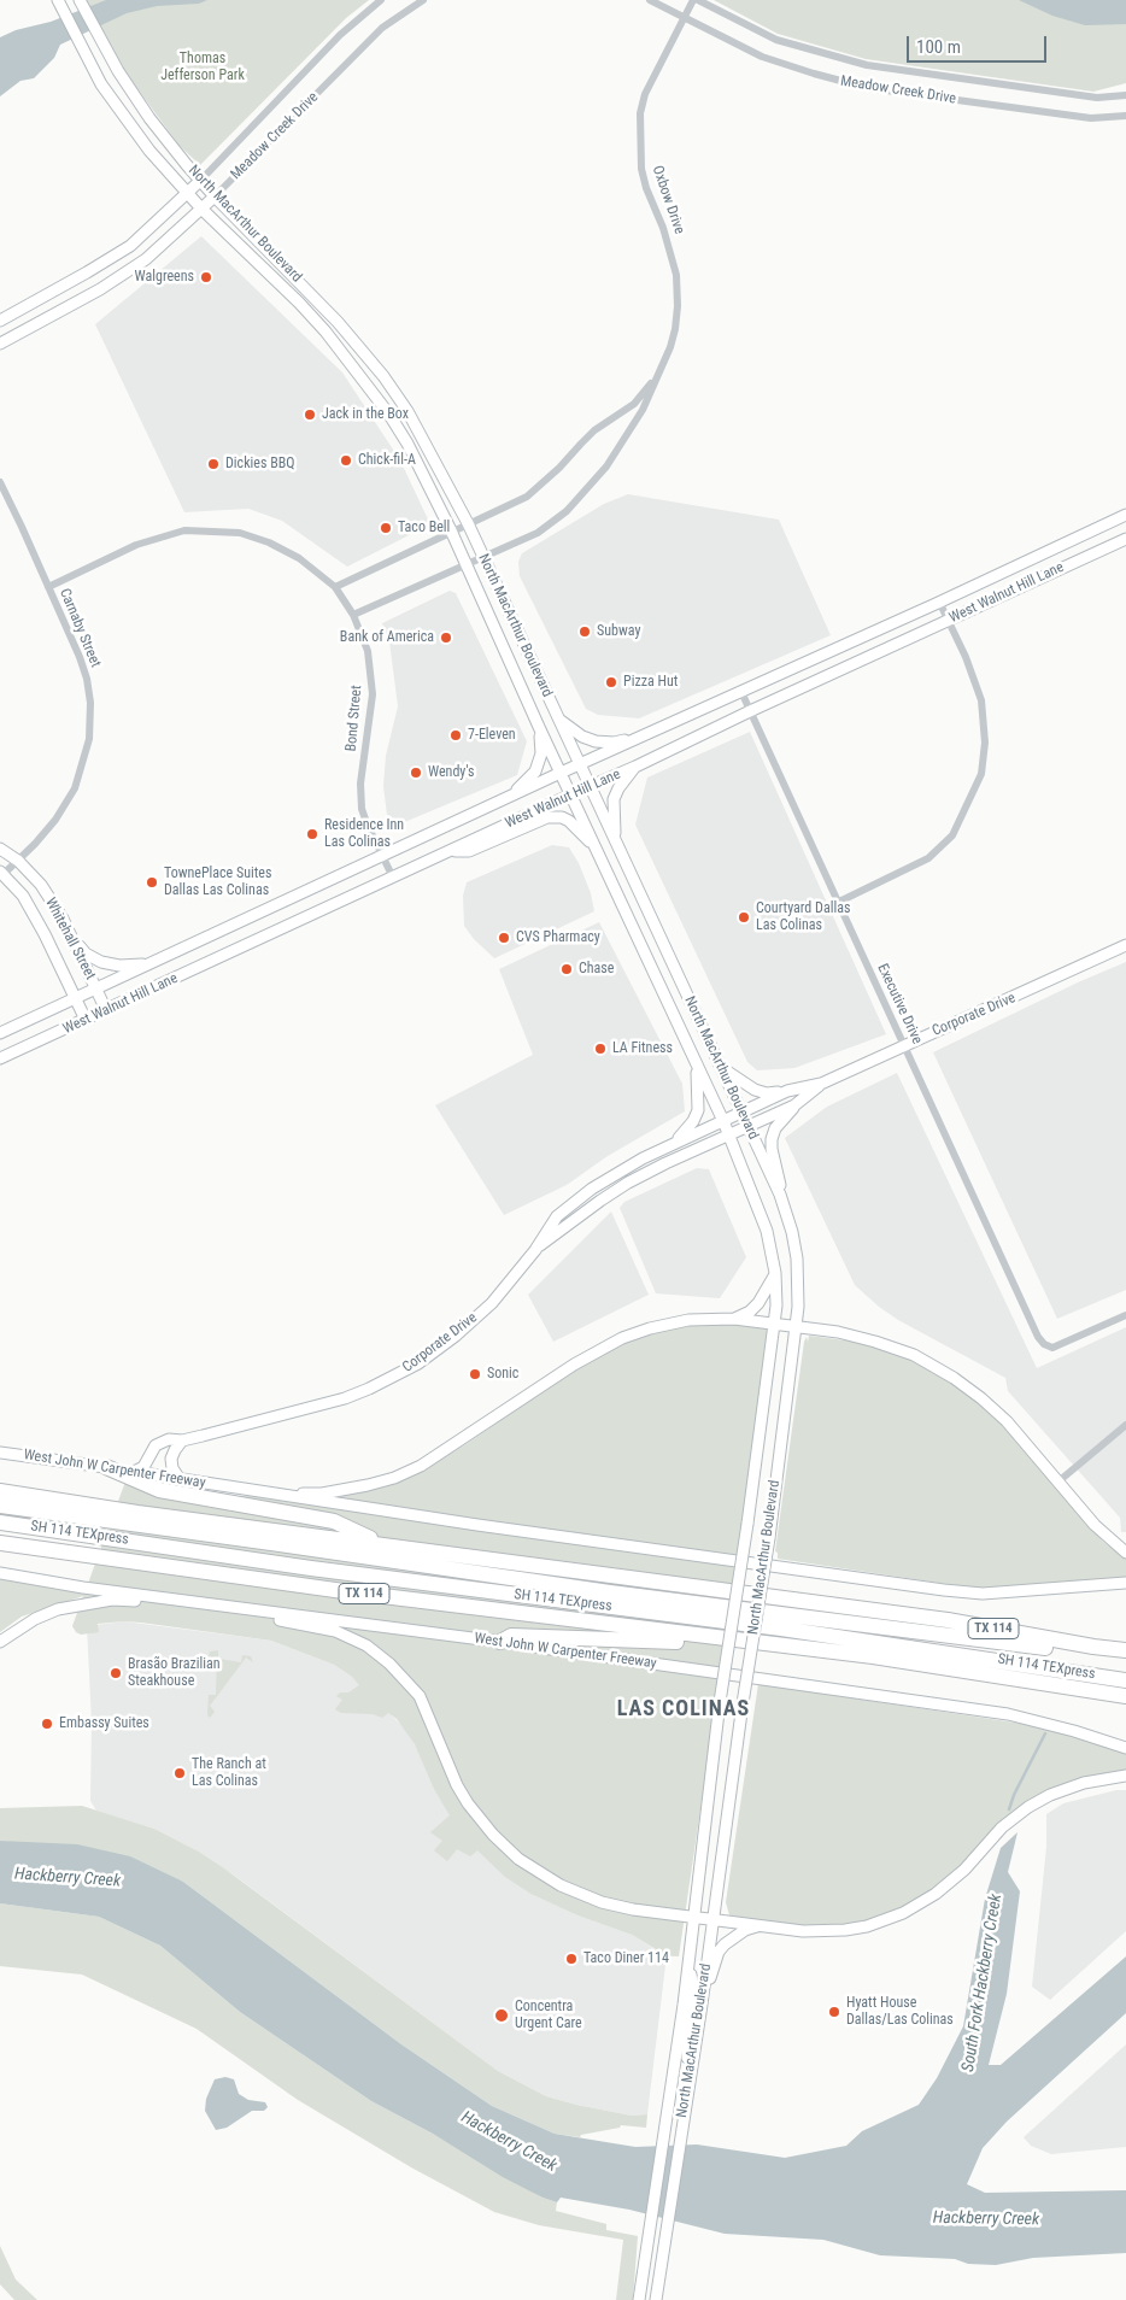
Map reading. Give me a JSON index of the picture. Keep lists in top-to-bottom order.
{
  "streets": {
    "highway": ["West John W Carpenter Freeway", "SH 114 TEXpress", "TX 114"],
    "main road": [
      "Meadow Creek Drive",
      "North MacArthur Boulevard",
      "West Walnut Hill Lane",
      "Whitehall Street",
      "Corporate Drive"
    ],
    "street": [
      "Oxbow Drive",
      "Carnaby Street",
      "Bond Street",
      "Executive Drive"
    ]
  },
  "crossings": [
    ["Meadow Creek Drive", "Oxbow Drive"],
    ["Meadow Creek Drive", "North MacArthur Boulevard"],
    ["Oxbow Drive", "North MacArthur Boulevard"],
    ["Oxbow Drive", "Bond Street"],
    ["North MacArthur Boulevard", "West Walnut Hill Lane"],
    ["North MacArthur Boulevard", "Corporate Drive"],
    ["West Walnut Hill Lane", "Bond Street"],
    ["West Walnut Hill Lane", "Whitehall Street"],
    ["West Walnut Hill Lane", "Executive Drive"],
    ["Carnaby Street", "Bond Street"],
    ["Carnaby Street", "Whitehall Street"],
    ["Executive Drive", "Corporate Drive"],
    ["Corporate Drive", "West John W Carpenter Freeway"]
  ],
  "districts": ["LAS COLINAS"],
  "water": ["Hackberry Creek", "South Fork Hackberry Creek"],
  "parks": ["Thomas Jefferson Park"],
  "places": [
    "Walgreens",
    "Jack in the Box",
    "Chick-fil-A",
    "Dickies BBQ",
    "Taco Bell",
    "Subway",
    "Bank of America",
    "Pizza Hut",
    "7-Eleven",
    "Wendy's",
    "Residence Inn Las Colinas",
    "TownePlace Suites Dallas Las Colinas",
    "Courtyard Dallas Las Colinas",
    "CVS Pharmacy",
    "Chase",
    "LA Fitness",
    "Sonic",
    "Brasão Brazilian Steakhouse",
    "Embassy Suites",
    "The Ranch at Las Colinas",
    "Taco Diner 114",
    "Hyatt House Dallas/Las Colinas",
    "Concentra Urgent Care"
  ],
  "scale_bar": "100 m"
}
